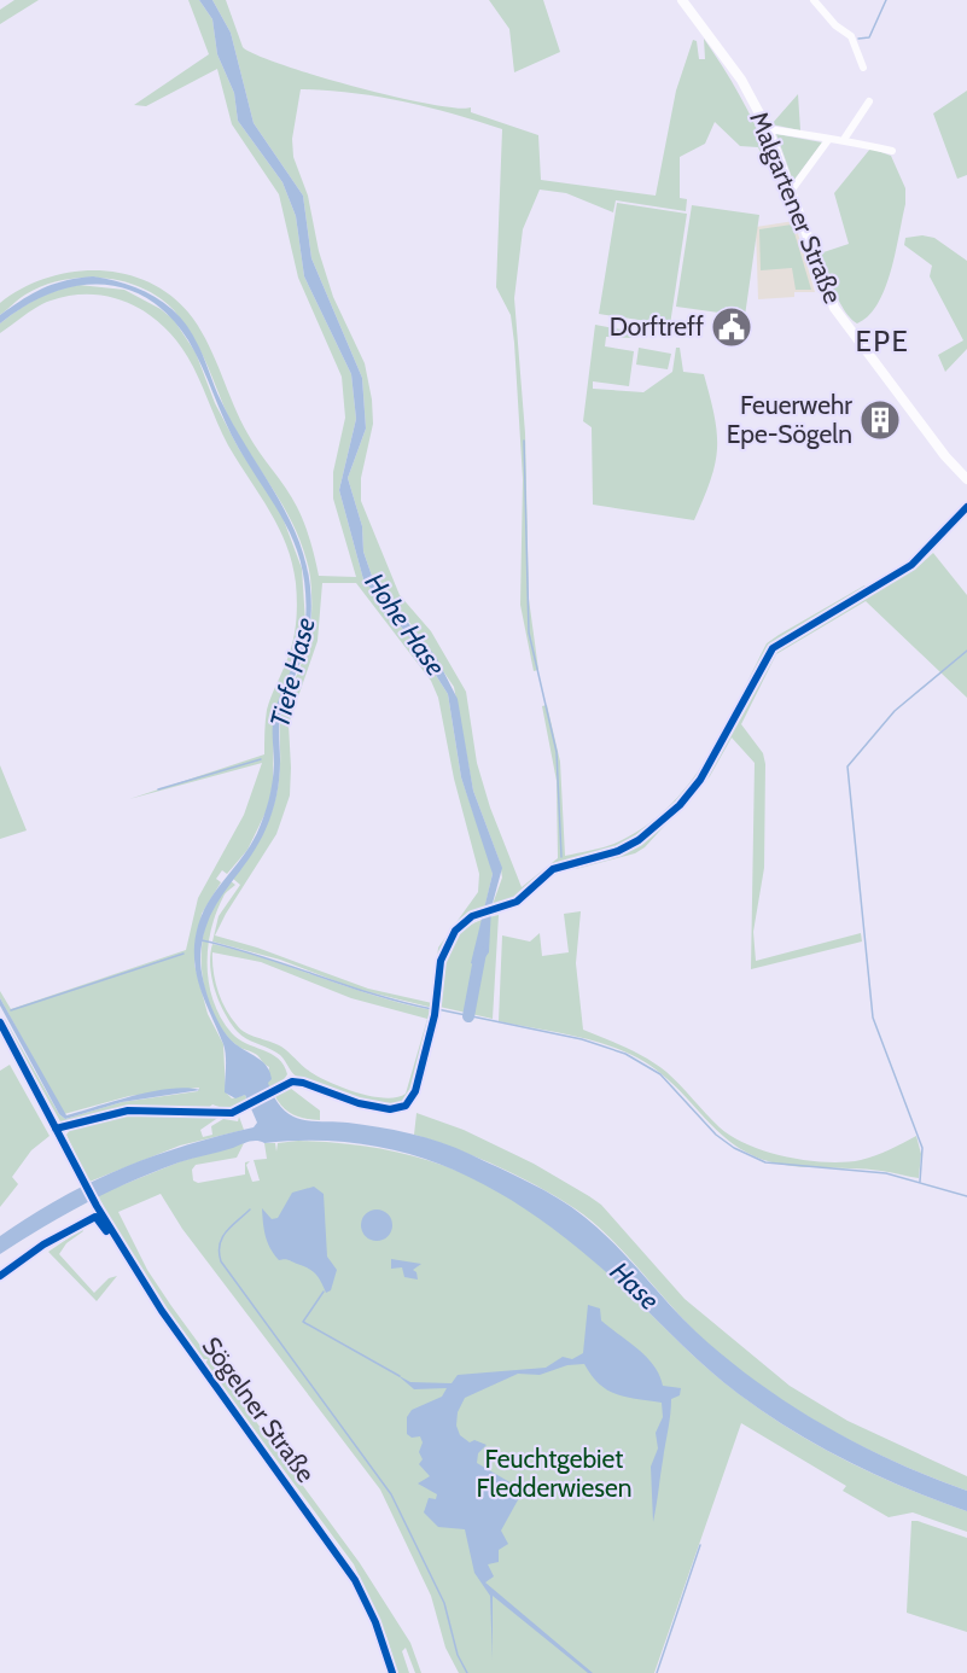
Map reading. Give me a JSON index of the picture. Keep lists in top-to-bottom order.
{
  "streets": {
    "street": ["Malgartener Straße", "Sögelner Straße"]
  },
  "districts": ["EPE"],
  "water": ["Hohe Hase", "Tiefe Hase", "Hase"],
  "parks": ["Feuchtgebiet Fledderwiesen"],
  "places": {
    "public building": ["Dorftreff"],
    "building": ["Feuerwehr Epe-Sögeln"]
  }
}
